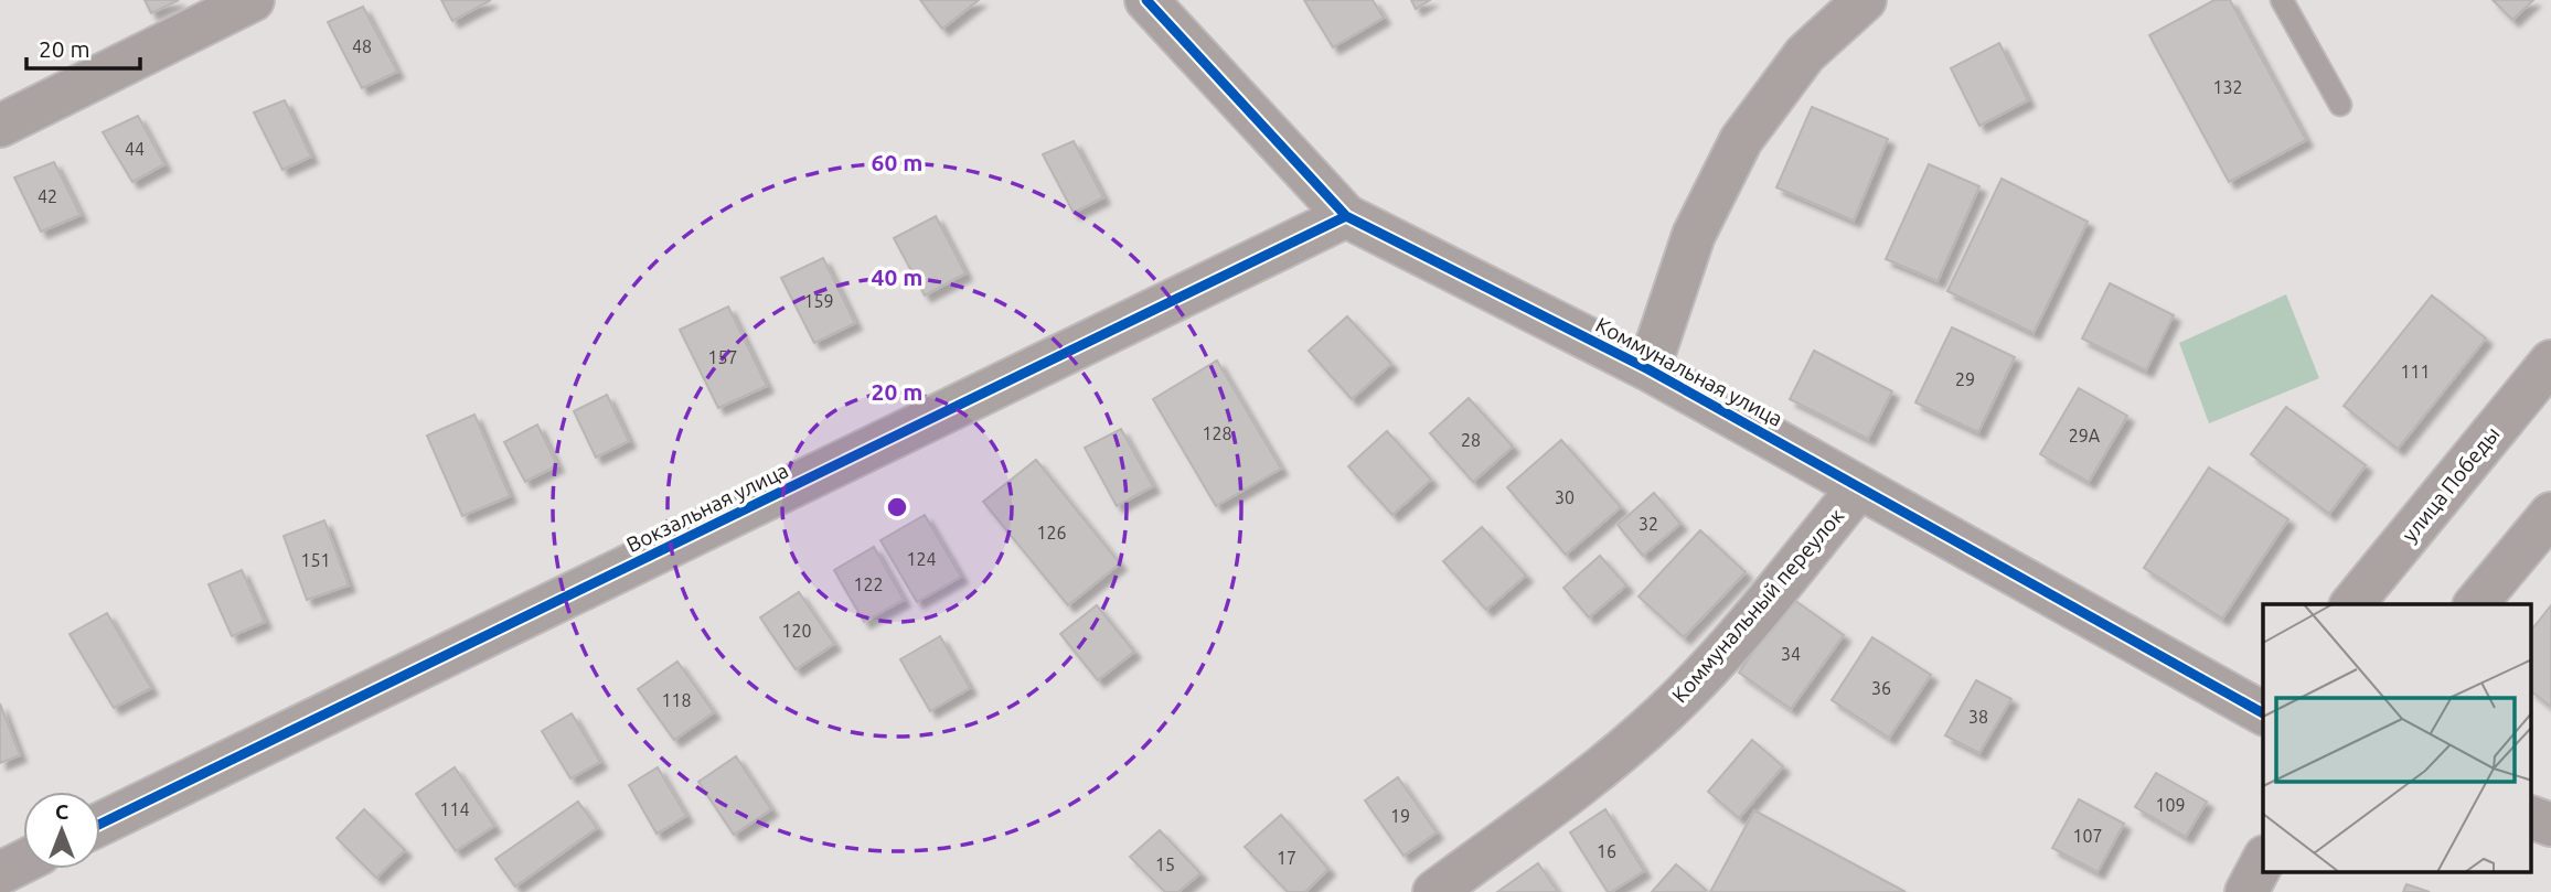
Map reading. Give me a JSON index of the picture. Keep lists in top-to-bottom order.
{
  "streets": {
    "street": [
      "Коммунальная улица",
      "улица Победы",
      "Вокзальная улица",
      "Коммунальный переулок"
    ]
  },
  "crossings": [
    ["Коммунальная улица", "Вокзальная улица"],
    ["Коммунальная улица", "Коммунальный переулок"]
  ],
  "house_numbers": [
    "48",
    "132",
    "44",
    "42",
    "159",
    "157",
    "111",
    "29",
    "128",
    "29А",
    "28",
    "30",
    "32",
    "126",
    "124",
    "151",
    "122",
    "120",
    "34",
    "36",
    "118",
    "38",
    "109",
    "114",
    "19",
    "107",
    "16",
    "17",
    "15"
  ],
  "scale_bar": "20 m",
  "north": "top",
  "rings": ["60 m", "40 m", "20 m"]
}
